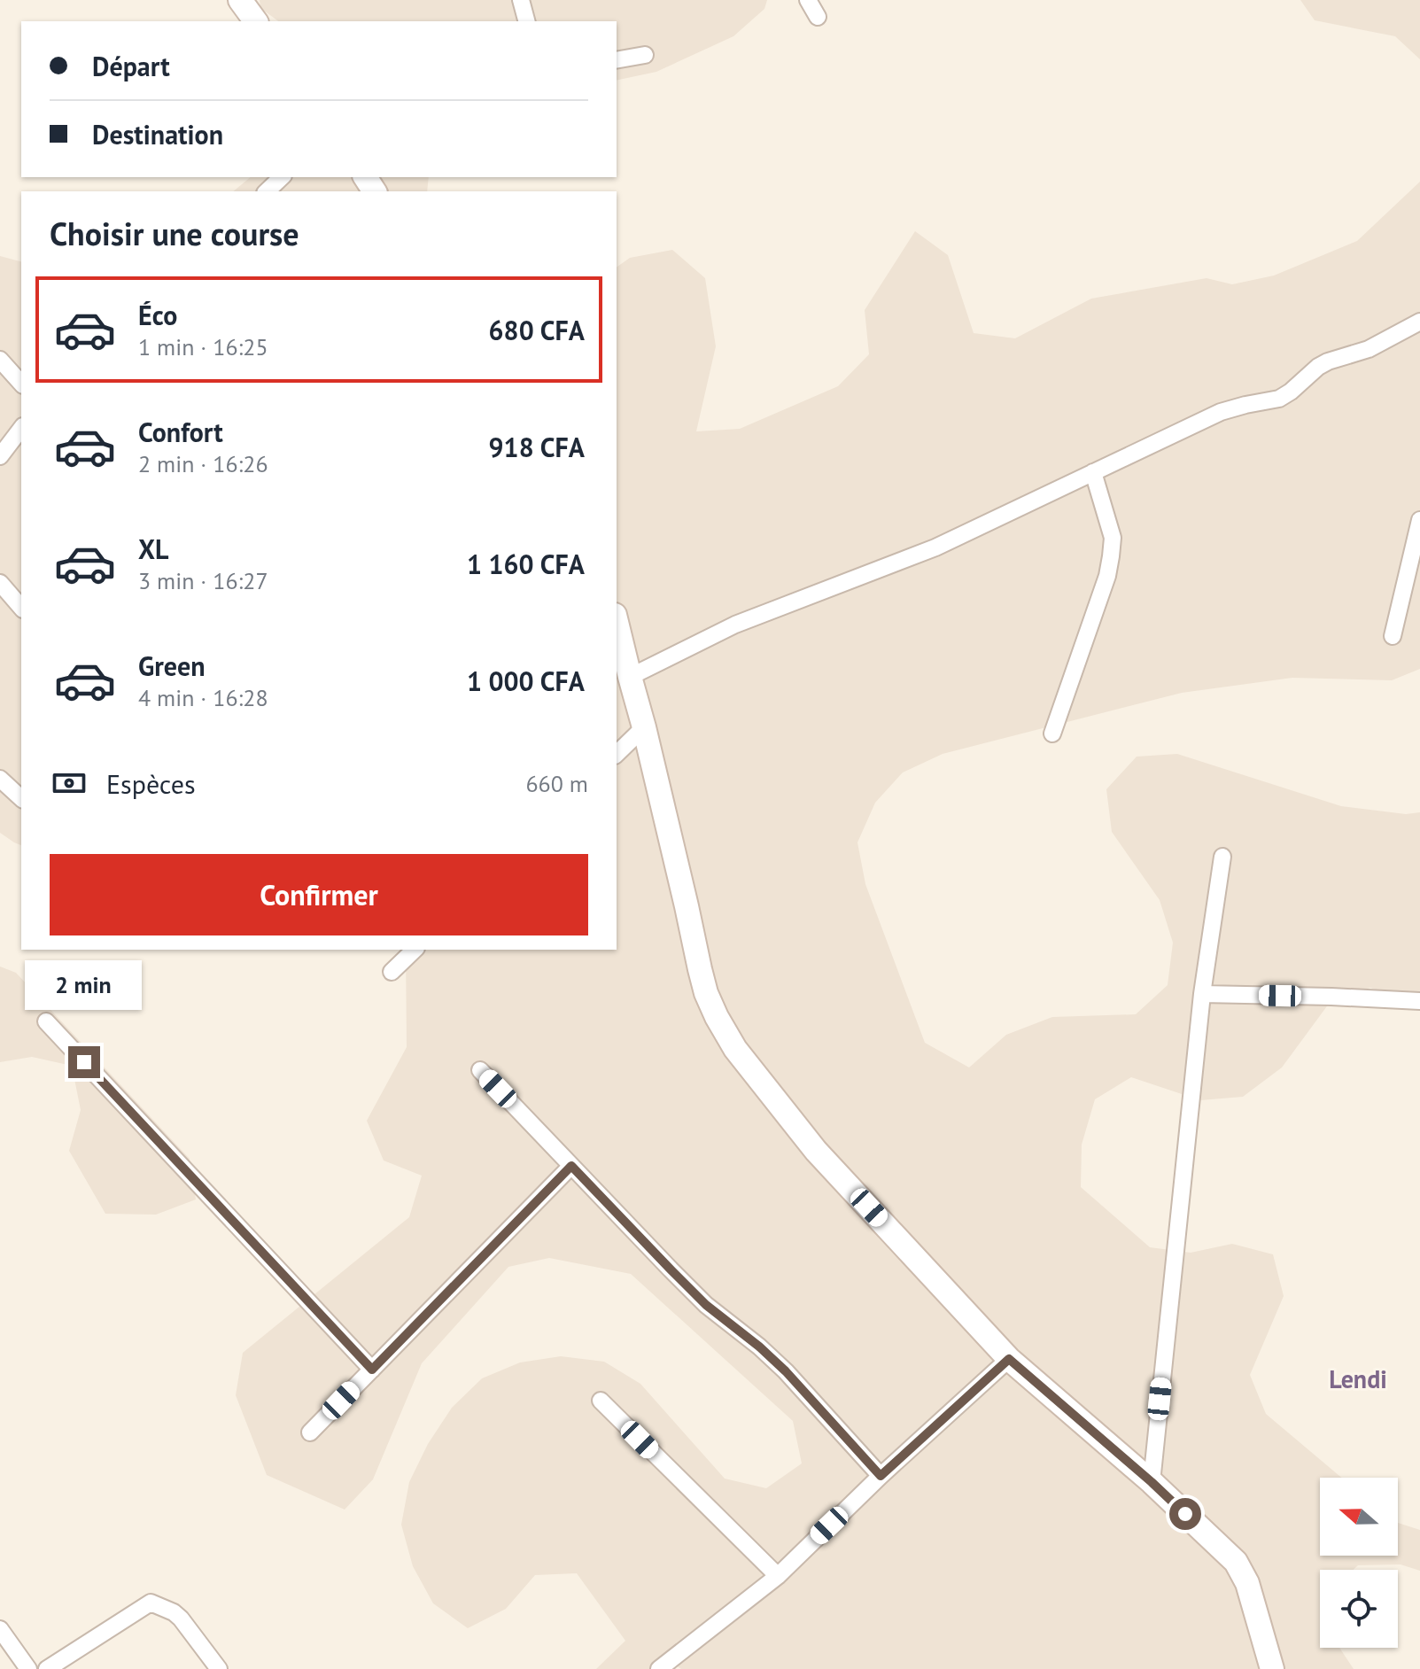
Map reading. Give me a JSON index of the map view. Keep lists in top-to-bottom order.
{
  "districts": ["Lendi"],
  "north": "left",
  "page": {
    "banner": ["Départ", "Destination"],
    "heading": "Choisir une course",
    "list": [
      {
        "name": "Éco",
        "note": "1 min · 16:25",
        "value": "680 CFA"
      },
      {
        "name": "Confort",
        "note": "2 min · 16:26",
        "value": "918 CFA"
      },
      {
        "name": "XL",
        "note": "3 min · 16:27",
        "value": "1 160 CFA"
      },
      {
        "name": "Green",
        "note": "4 min · 16:28",
        "value": "1 000 CFA"
      }
    ],
    "pay": ["Espèces", "660 m"],
    "buttons": "Confirmer",
    "bubble": "2 min"
  }
}
